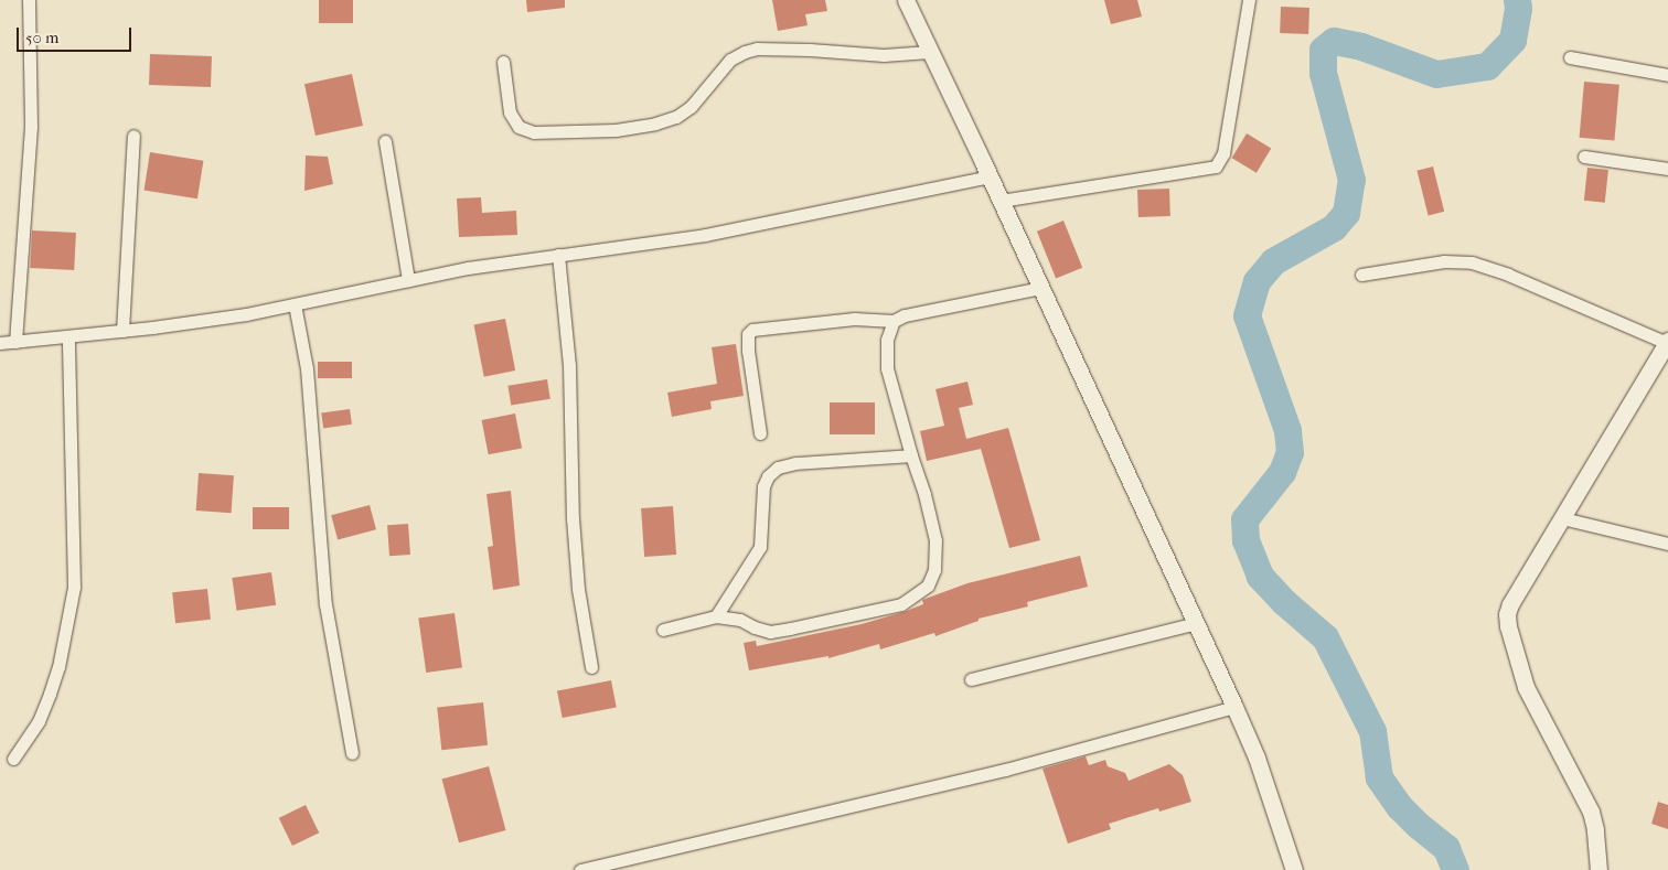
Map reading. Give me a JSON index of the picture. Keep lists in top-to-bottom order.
{
  "scale_bar": "50 m"
}
